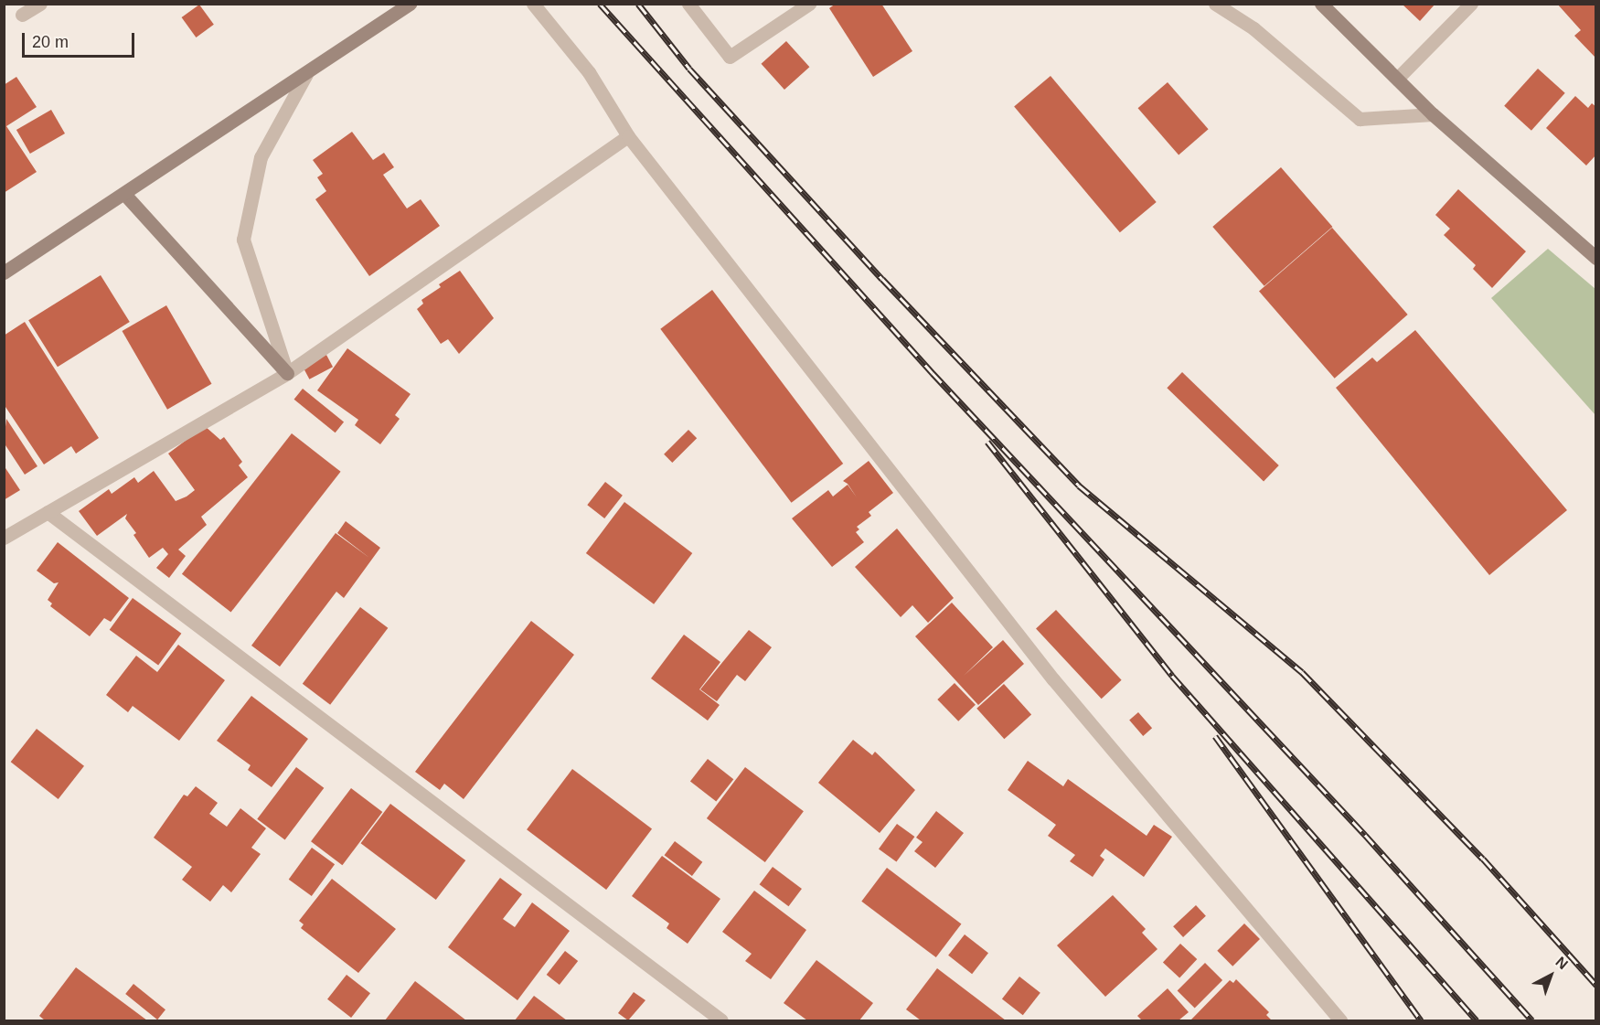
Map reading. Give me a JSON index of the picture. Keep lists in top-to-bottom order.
{
  "scale_bar": "20 m",
  "north": "top right"
}
